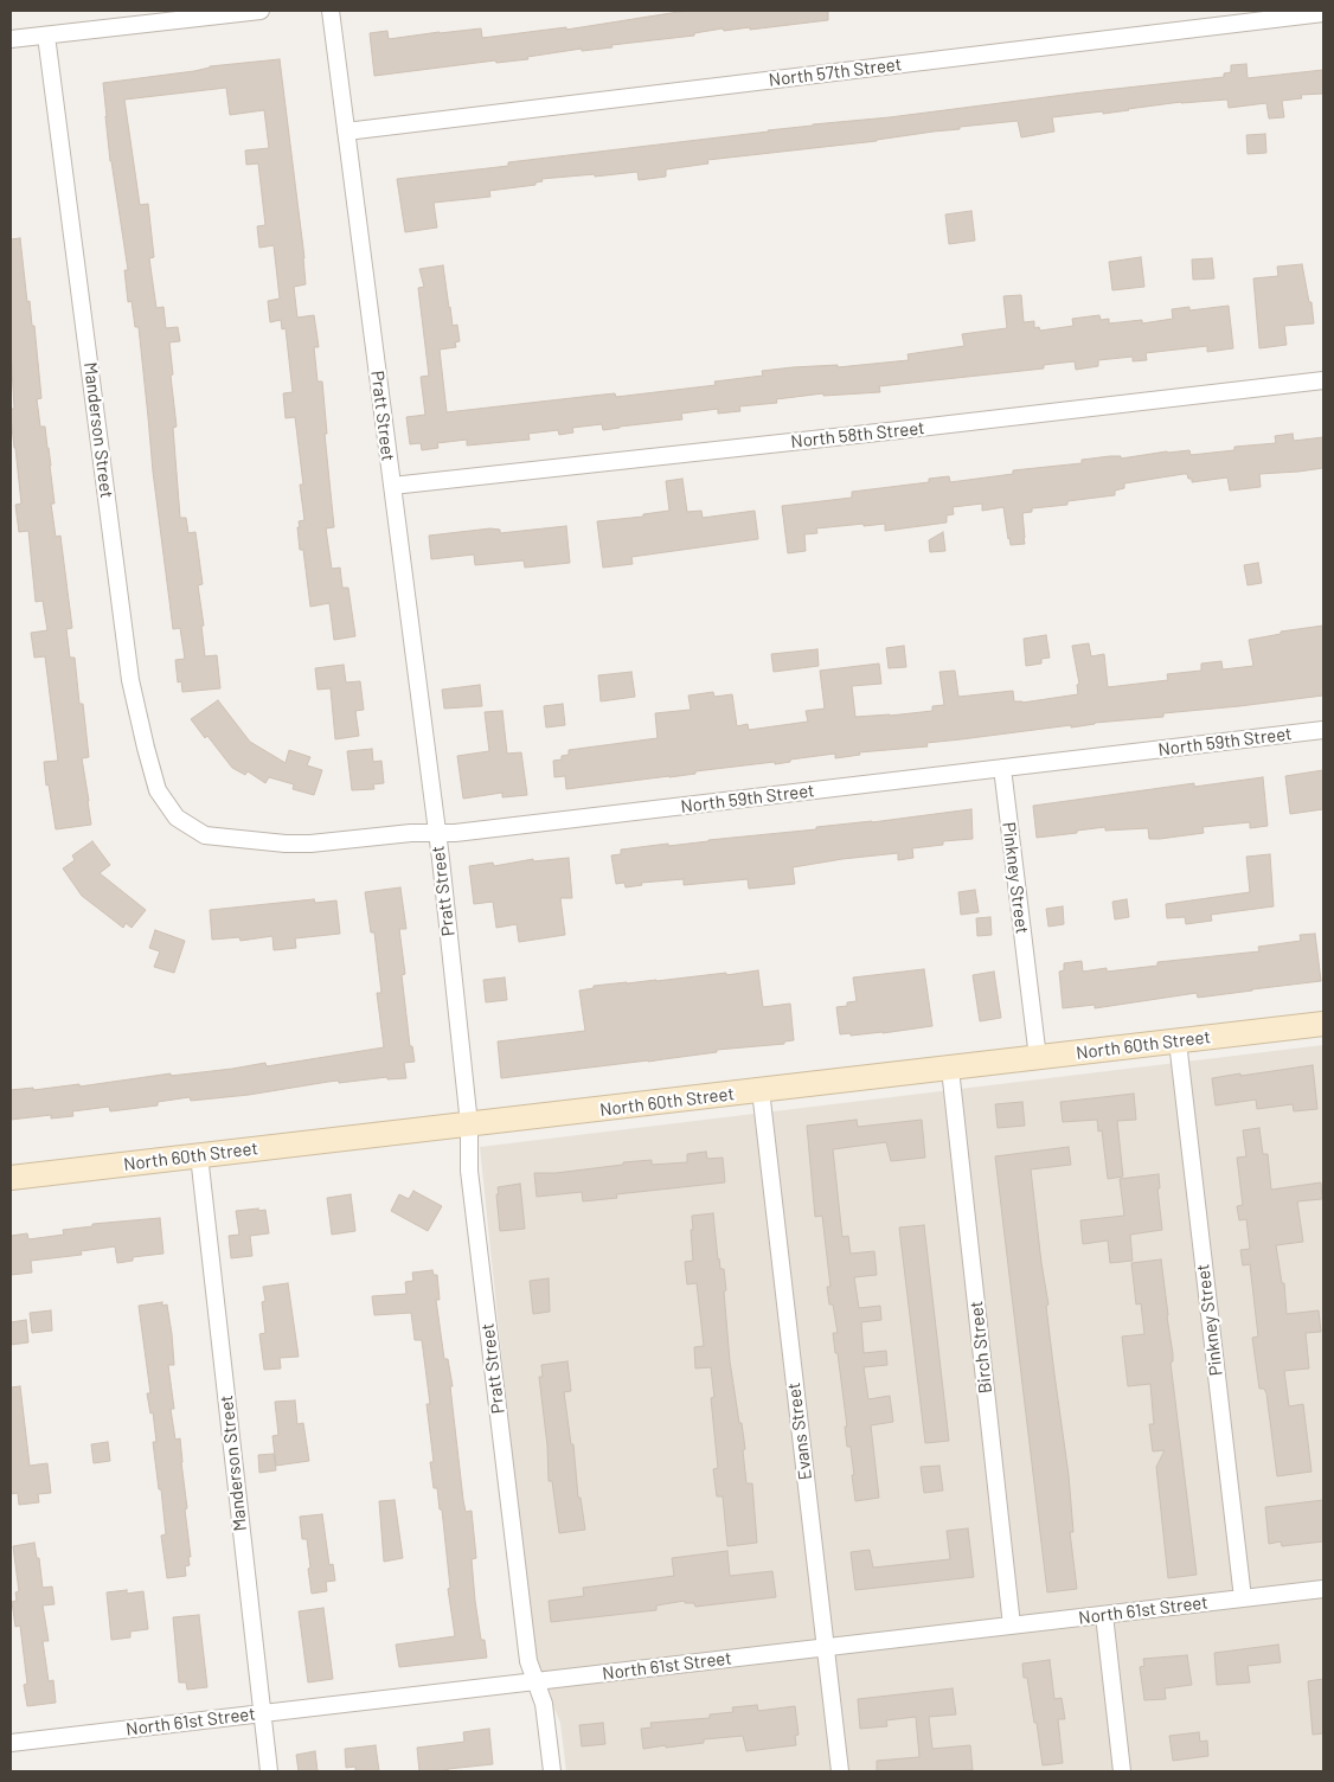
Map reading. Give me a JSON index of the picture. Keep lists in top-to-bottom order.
{
  "streets": {
    "main road": ["North 60th Street"],
    "street": [
      "North 57th Street",
      "Pratt Street",
      "Manderson Street",
      "North 58th Street",
      "North 59th Street",
      "Pinkney Street",
      "Birch Street",
      "Evans Street",
      "North 61st Street"
    ]
  },
  "crossings": [
    ["North 57th Street", "Pratt Street"],
    ["Pratt Street", "North 58th Street"],
    ["Pratt Street", "North 59th Street"],
    ["Pratt Street", "North 60th Street"],
    ["Pratt Street", "North 61st Street"],
    ["Manderson Street", "North 59th Street"],
    ["Manderson Street", "North 60th Street"],
    ["Manderson Street", "North 61st Street"],
    ["North 59th Street", "Pinkney Street"],
    ["Pinkney Street", "North 60th Street"],
    ["Pinkney Street", "North 61st Street"],
    ["North 60th Street", "Birch Street"],
    ["North 60th Street", "Evans Street"],
    ["Birch Street", "North 61st Street"],
    ["Evans Street", "North 61st Street"]
  ]
}
